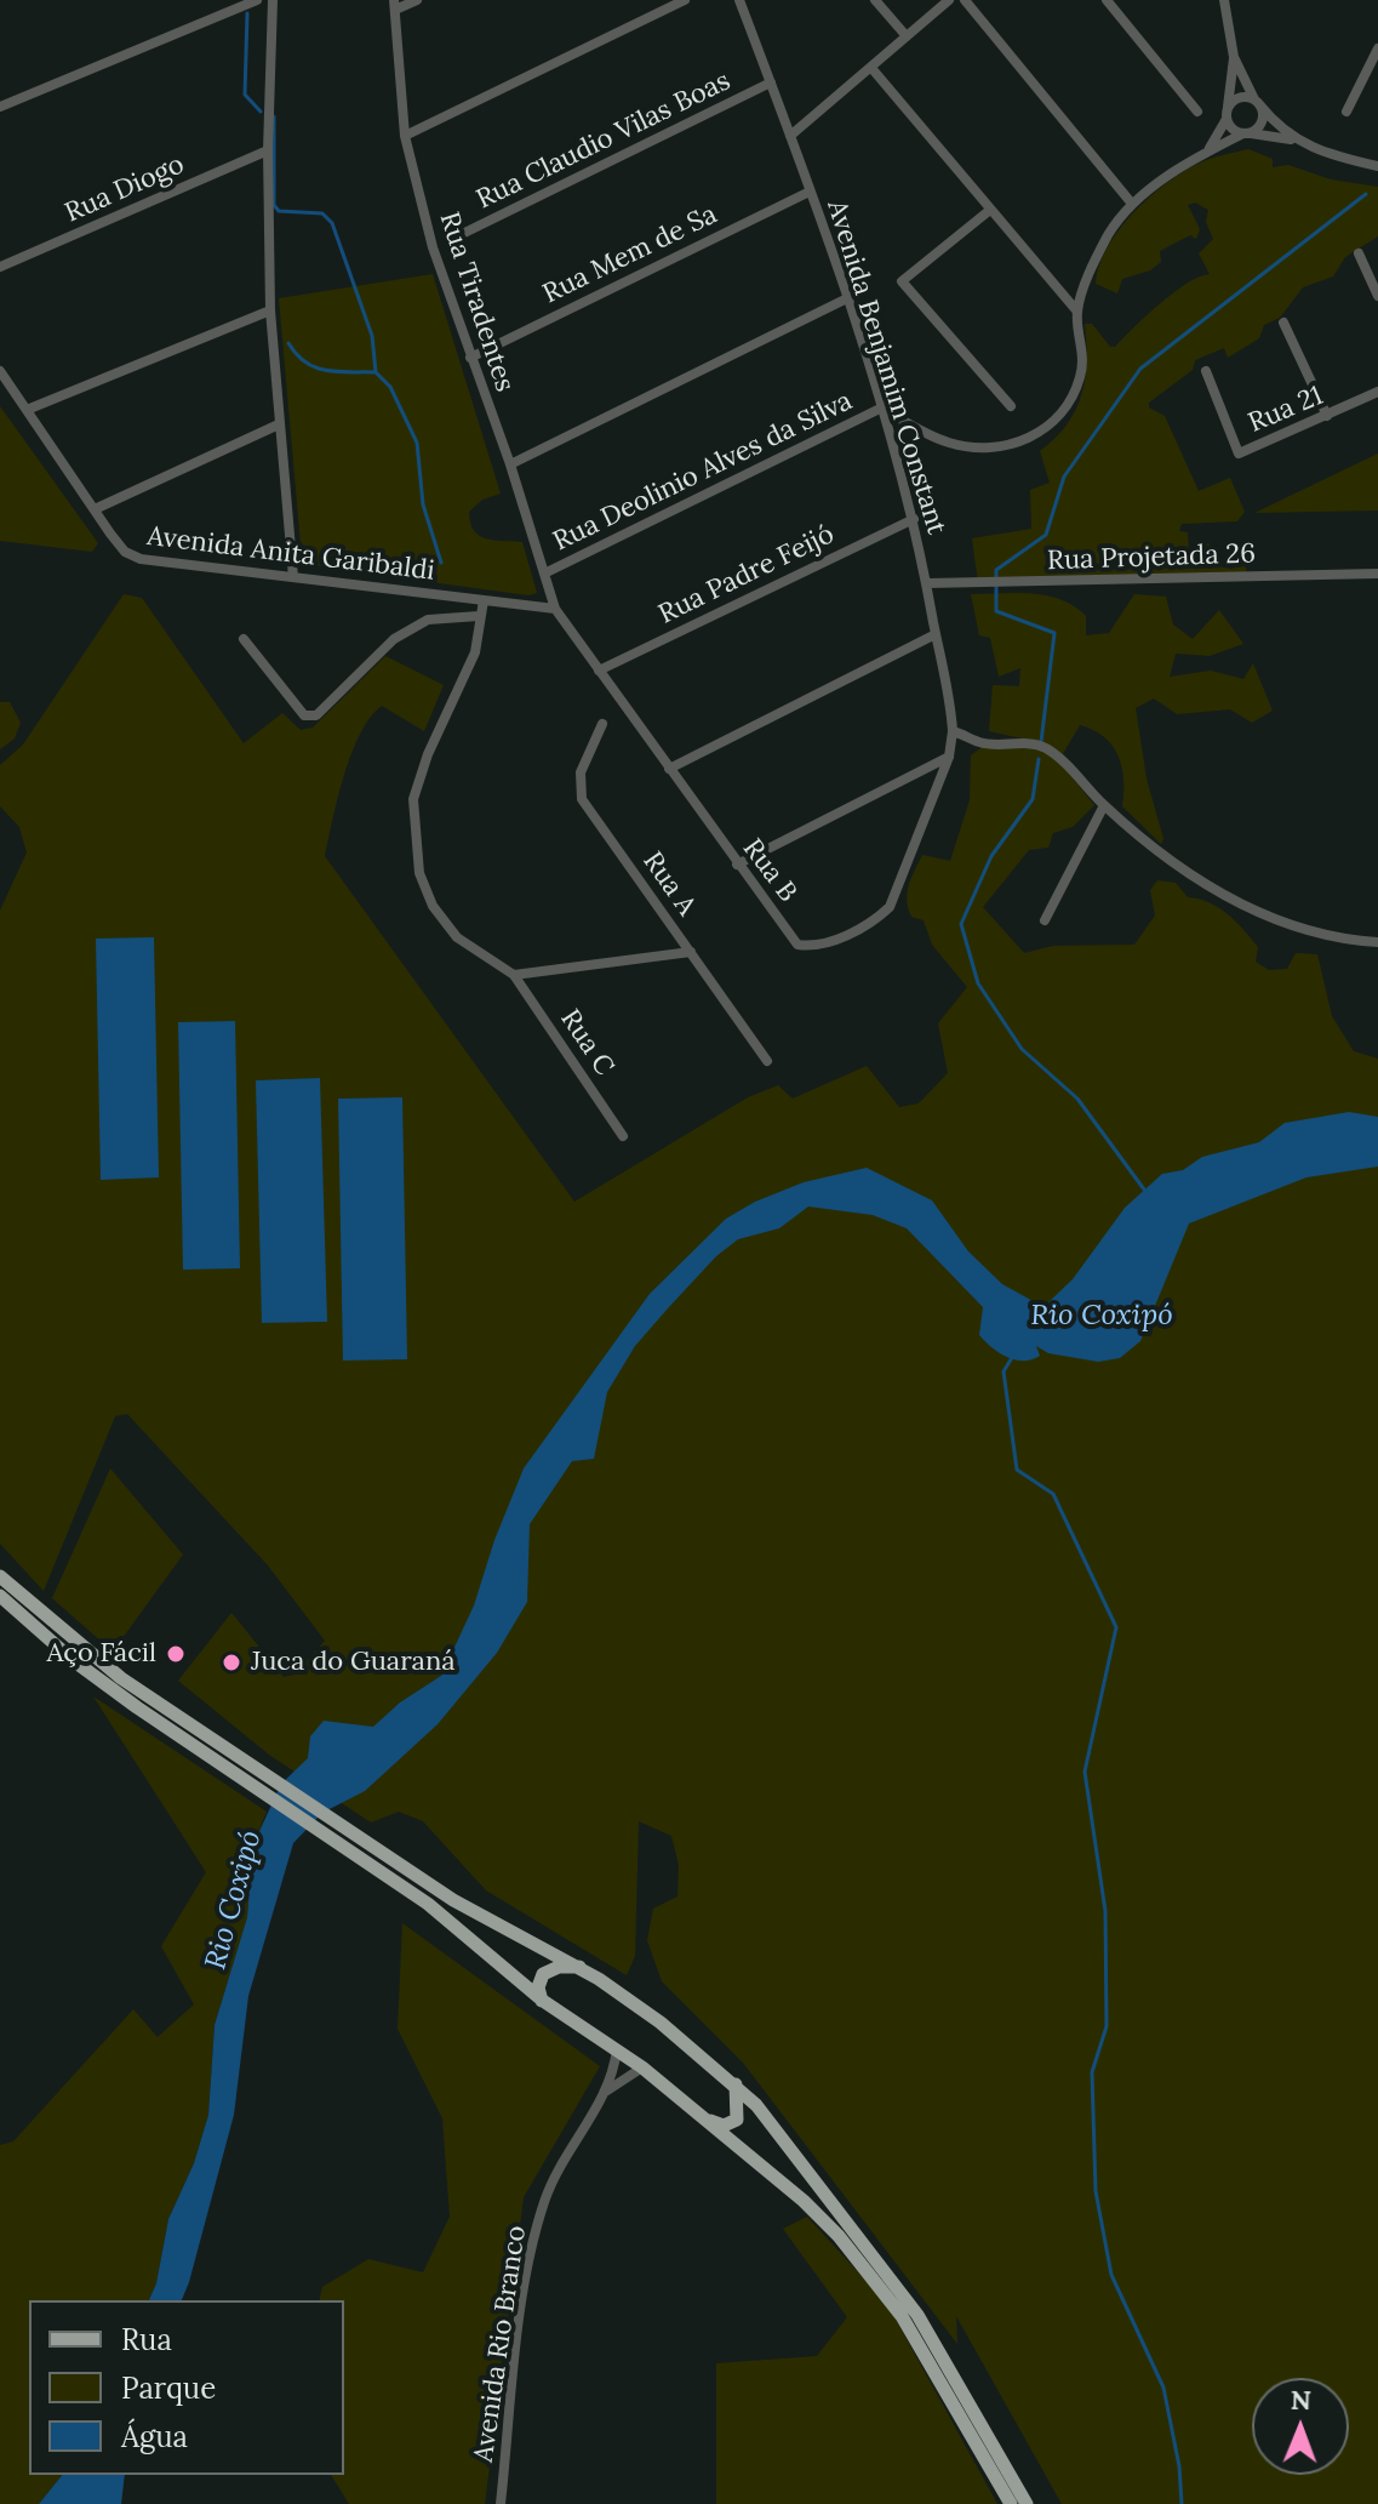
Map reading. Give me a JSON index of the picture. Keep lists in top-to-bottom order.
{
  "streets": {
    "street": [
      "Rua Claudio Vilas Boas",
      "Rua Diogo",
      "Rua Mem de Sa",
      "Rua Tiradentes",
      "Avenida Benjamim Constant",
      "Rua 21",
      "Rua Deolinio Alves da Silva",
      "Avenida Anita Garibaldi",
      "Rua Projetada 26",
      "Rua Padre Feijó",
      "Rua B",
      "Rua A",
      "Rua C",
      "Avenida Rio Branco"
    ]
  },
  "crossings": [
    ["Rua Claudio Vilas Boas", "Avenida Benjamim Constant"],
    ["Rua Mem de Sa", "Rua Tiradentes"],
    ["Rua Mem de Sa", "Avenida Benjamim Constant"],
    ["Rua Tiradentes", "Rua Deolinio Alves da Silva"],
    ["Rua Tiradentes", "Avenida Anita Garibaldi"],
    ["Rua Tiradentes", "Rua B"],
    ["Avenida Benjamim Constant", "Rua Deolinio Alves da Silva"],
    ["Avenida Benjamim Constant", "Rua Projetada 26"],
    ["Avenida Benjamim Constant", "Rua Padre Feijó"],
    ["Avenida Benjamim Constant", "Rua B"],
    ["Avenida Anita Garibaldi", "Rua B"],
    ["Rua Padre Feijó", "Rua B"]
  ],
  "water": ["Rio Coxipó"],
  "places": ["Aço Fácil", "Juca do Guaraná"],
  "legend": ["Rua", "Parque", "Água"],
  "north": "top"
}
